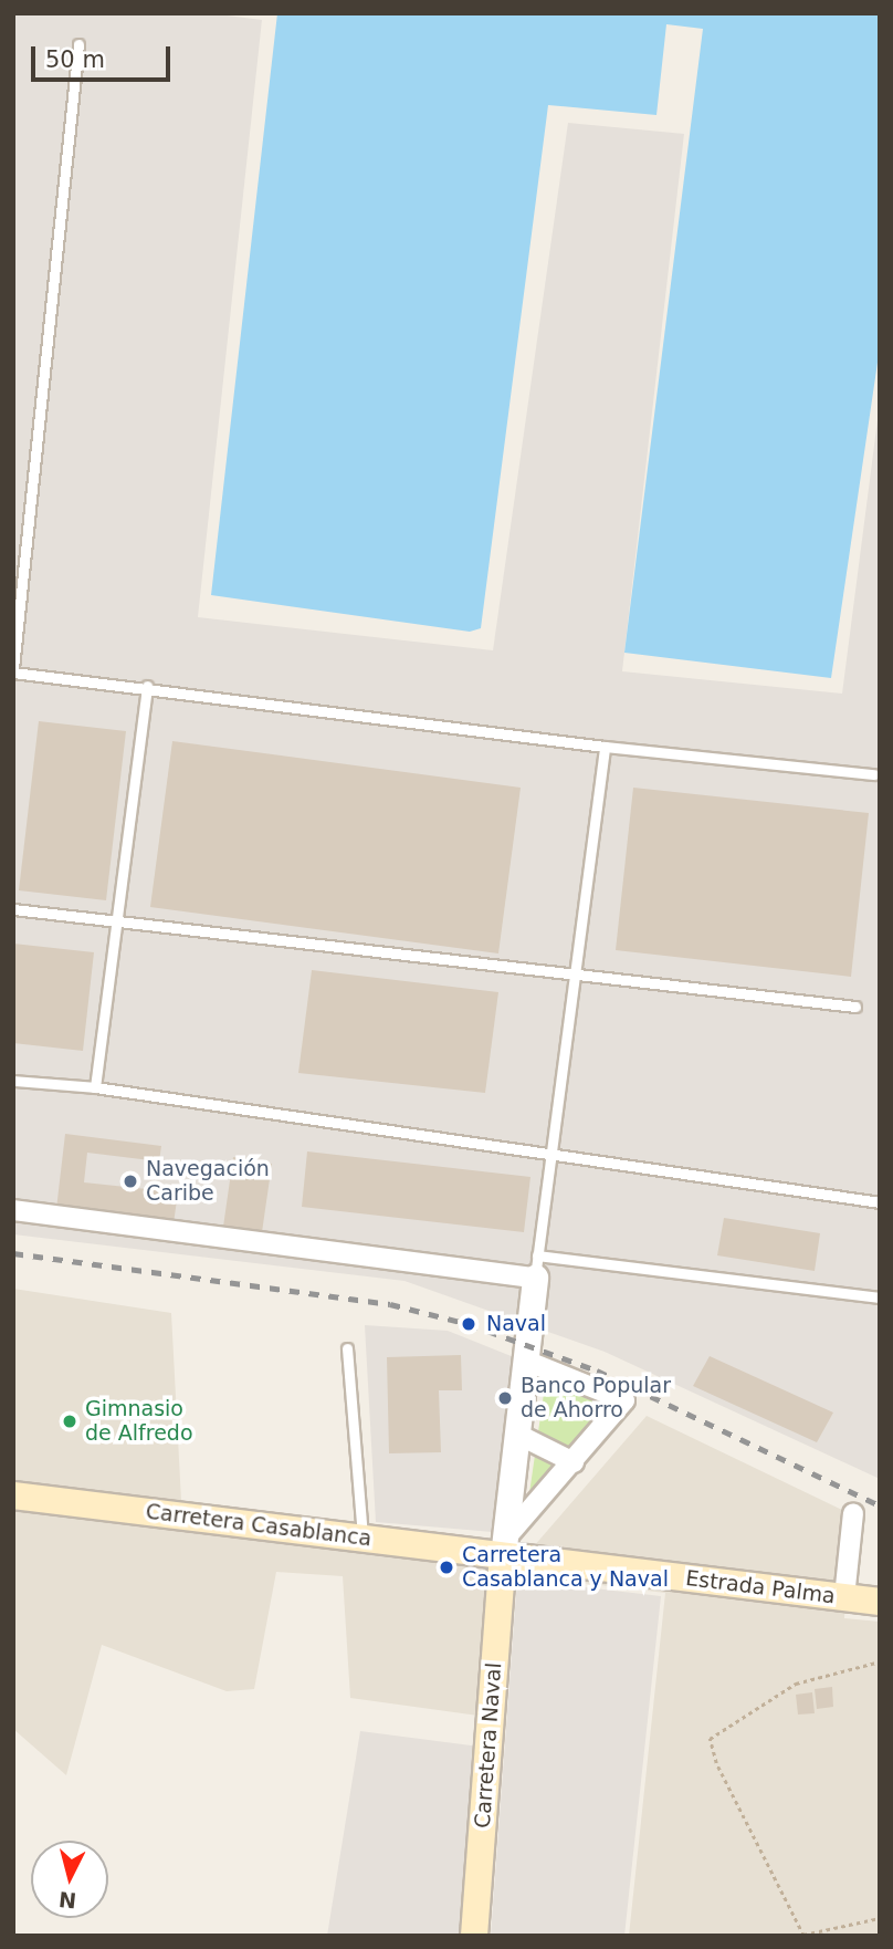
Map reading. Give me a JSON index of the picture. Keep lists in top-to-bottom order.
{
  "streets": {
    "main road": ["Carretera Casablanca", "Estrada Palma", "Carretera Naval"]
  },
  "crossings": [
    ["Carretera Casablanca", "Estrada Palma"],
    ["Carretera Casablanca", "Carretera Naval"],
    ["Estrada Palma", "Carretera Naval"]
  ],
  "places": [
    "Navegación Caribe",
    "Naval",
    "Banco Popular de Ahorro",
    "Gimnasio de Alfredo",
    "Carretera Casablanca y Naval"
  ],
  "scale_bar": "50 m",
  "north": "bottom"
}
